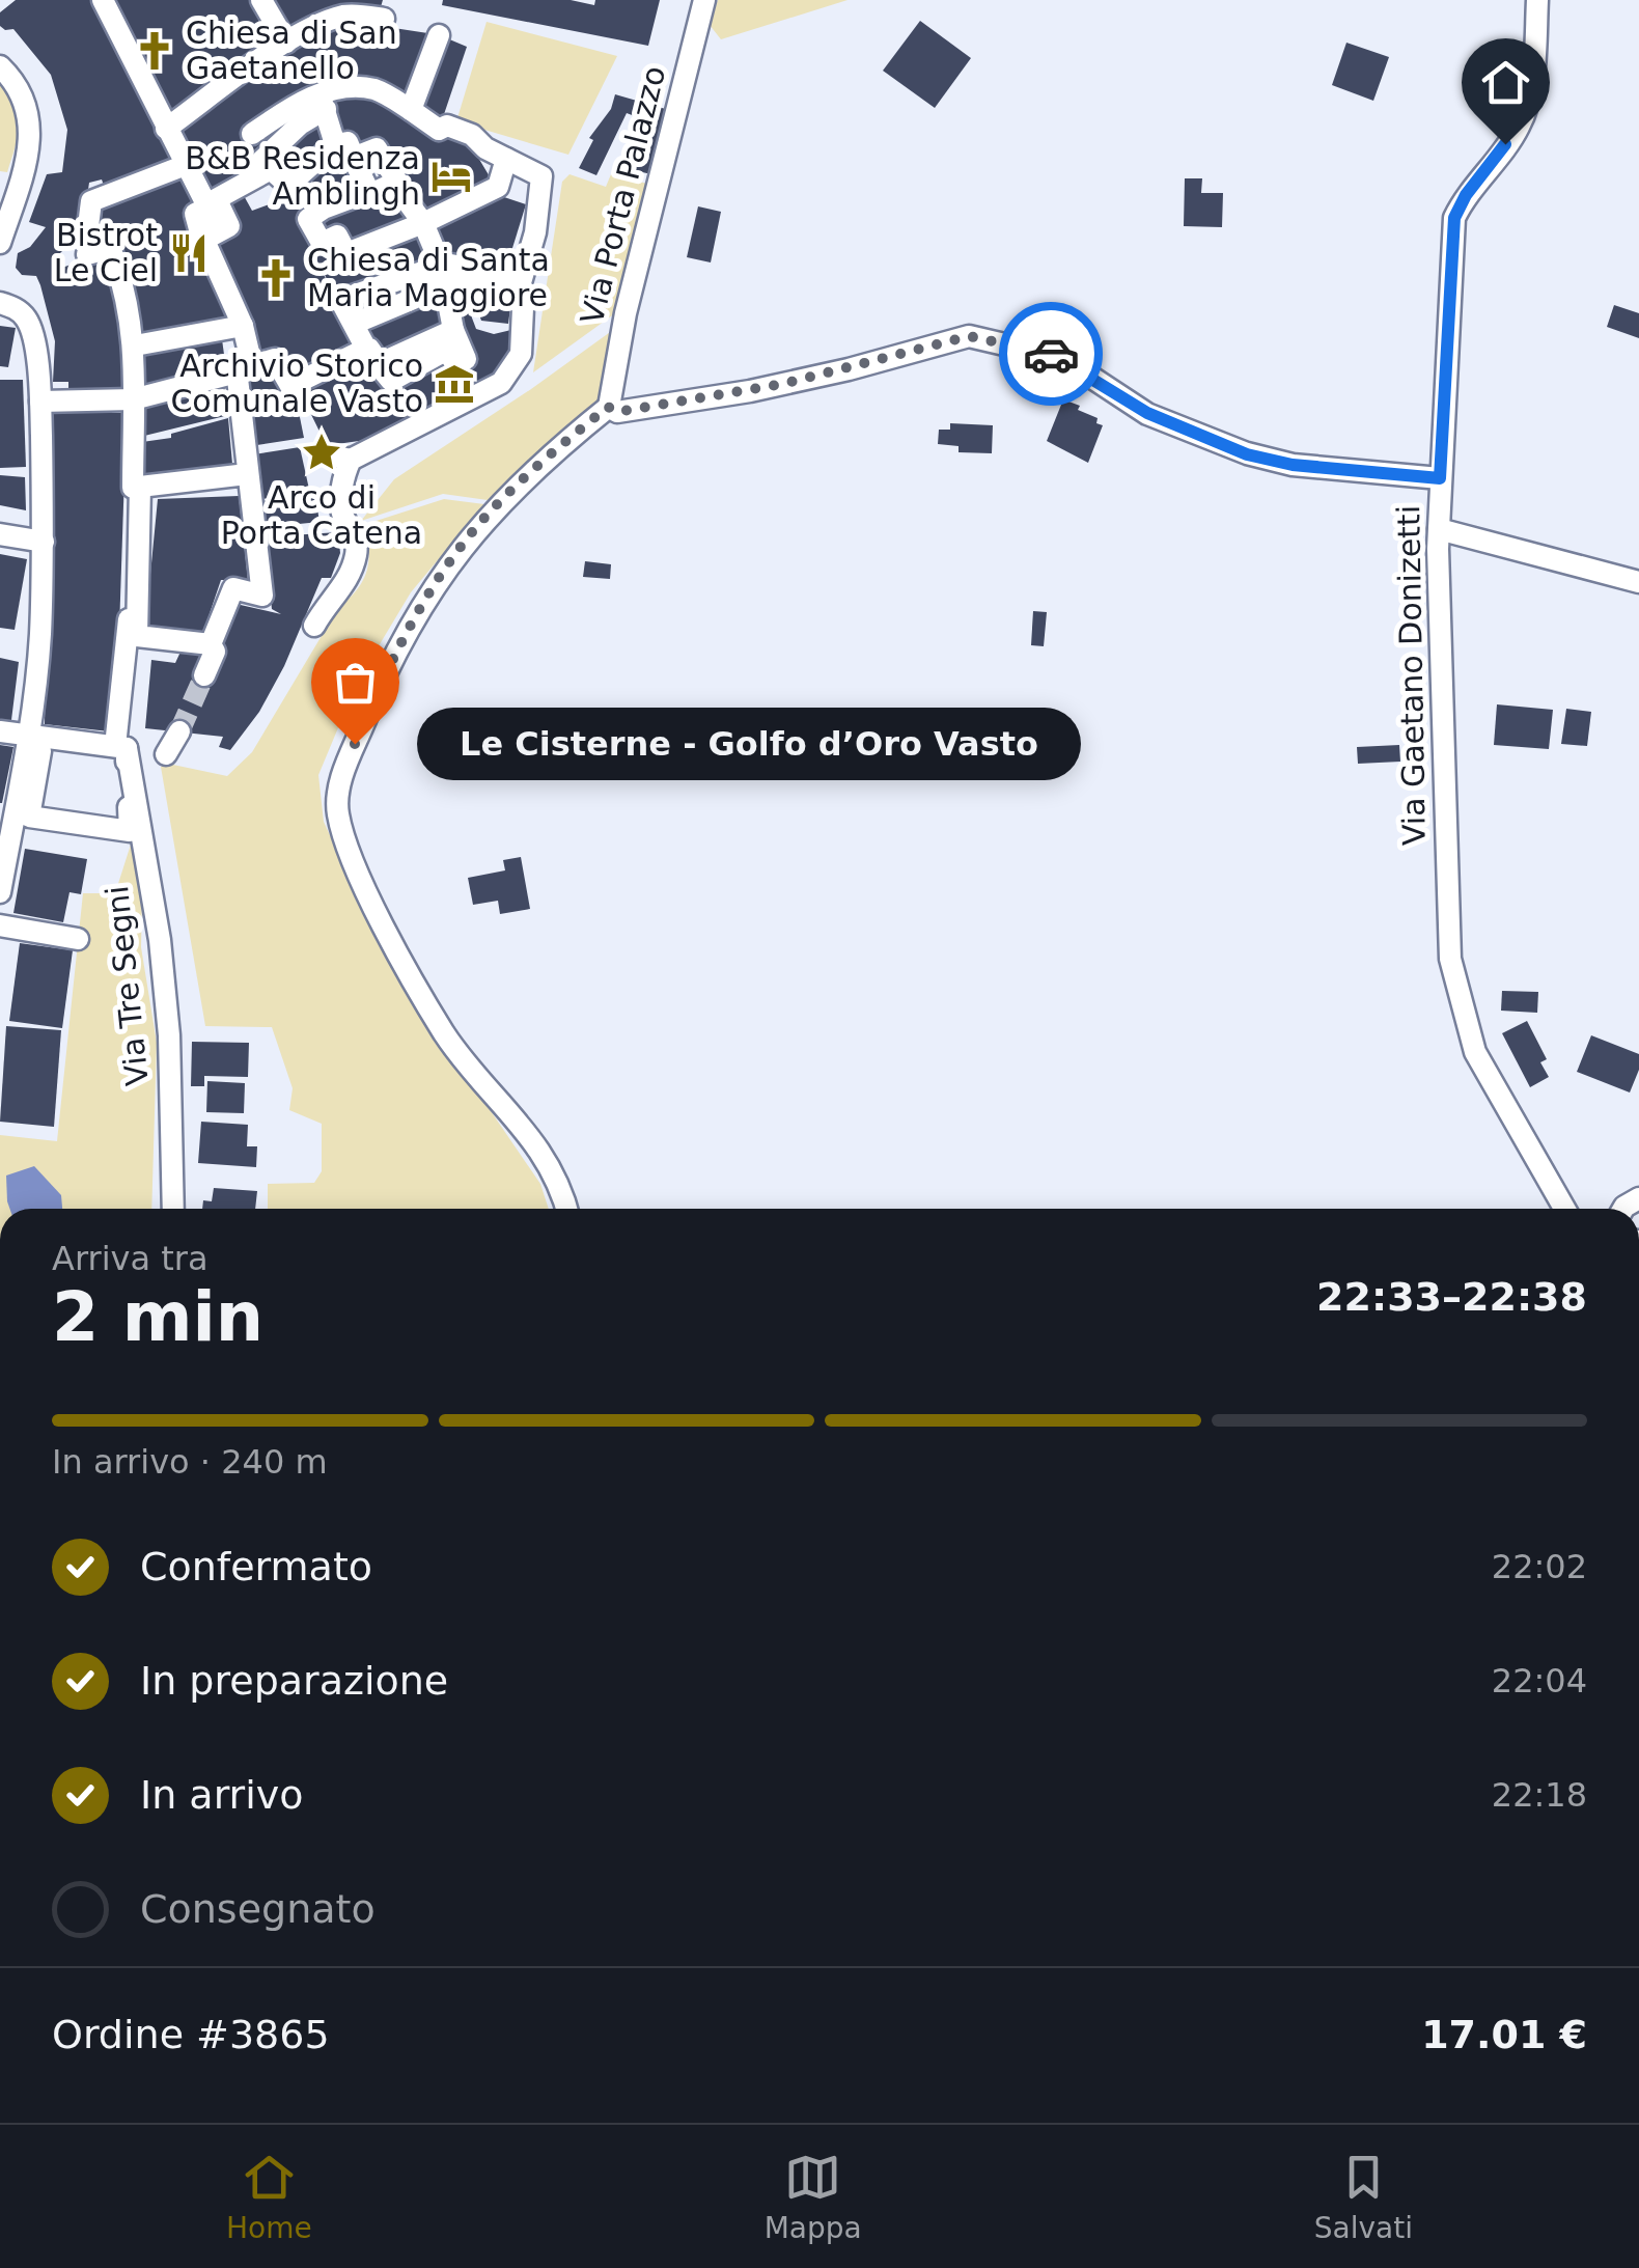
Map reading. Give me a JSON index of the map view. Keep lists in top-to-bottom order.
{
  "streets": {
    "street": ["Via Porta Palazzo", "Via Gaetano Donizetti", "Via Tre Segni"]
  },
  "places": {
    "church": ["Chiesa di San Gaetanello", "Chiesa di Santa Maria Maggiore"],
    "hotel": ["B&B Residenza Amblingh"],
    "restaurant": ["Bistrot Le Ciel"],
    "museum": ["Archivio Storico Comunale Vasto"],
    "place": ["Arco di Porta Catena"],
    "other": ["Le Cisterne - Golfo d’Oro Vasto"]
  },
  "page": {
    "bubble": "Le Cisterne - Golfo d’Oro Vasto",
    "heading": ["2 min", "Arriva tra", "22:33–22:38"],
    "panel": ["Ordine #3865", "17.01 €"],
    "bar": "In arrivo · 240 m",
    "list": [
      ["Confermato", "22:02"],
      ["In preparazione", "22:04"],
      ["In arrivo", "22:18"],
      "Consegnato"
    ],
    "tabs": ["Home", "Mappa", "Salvati"]
  }
}
